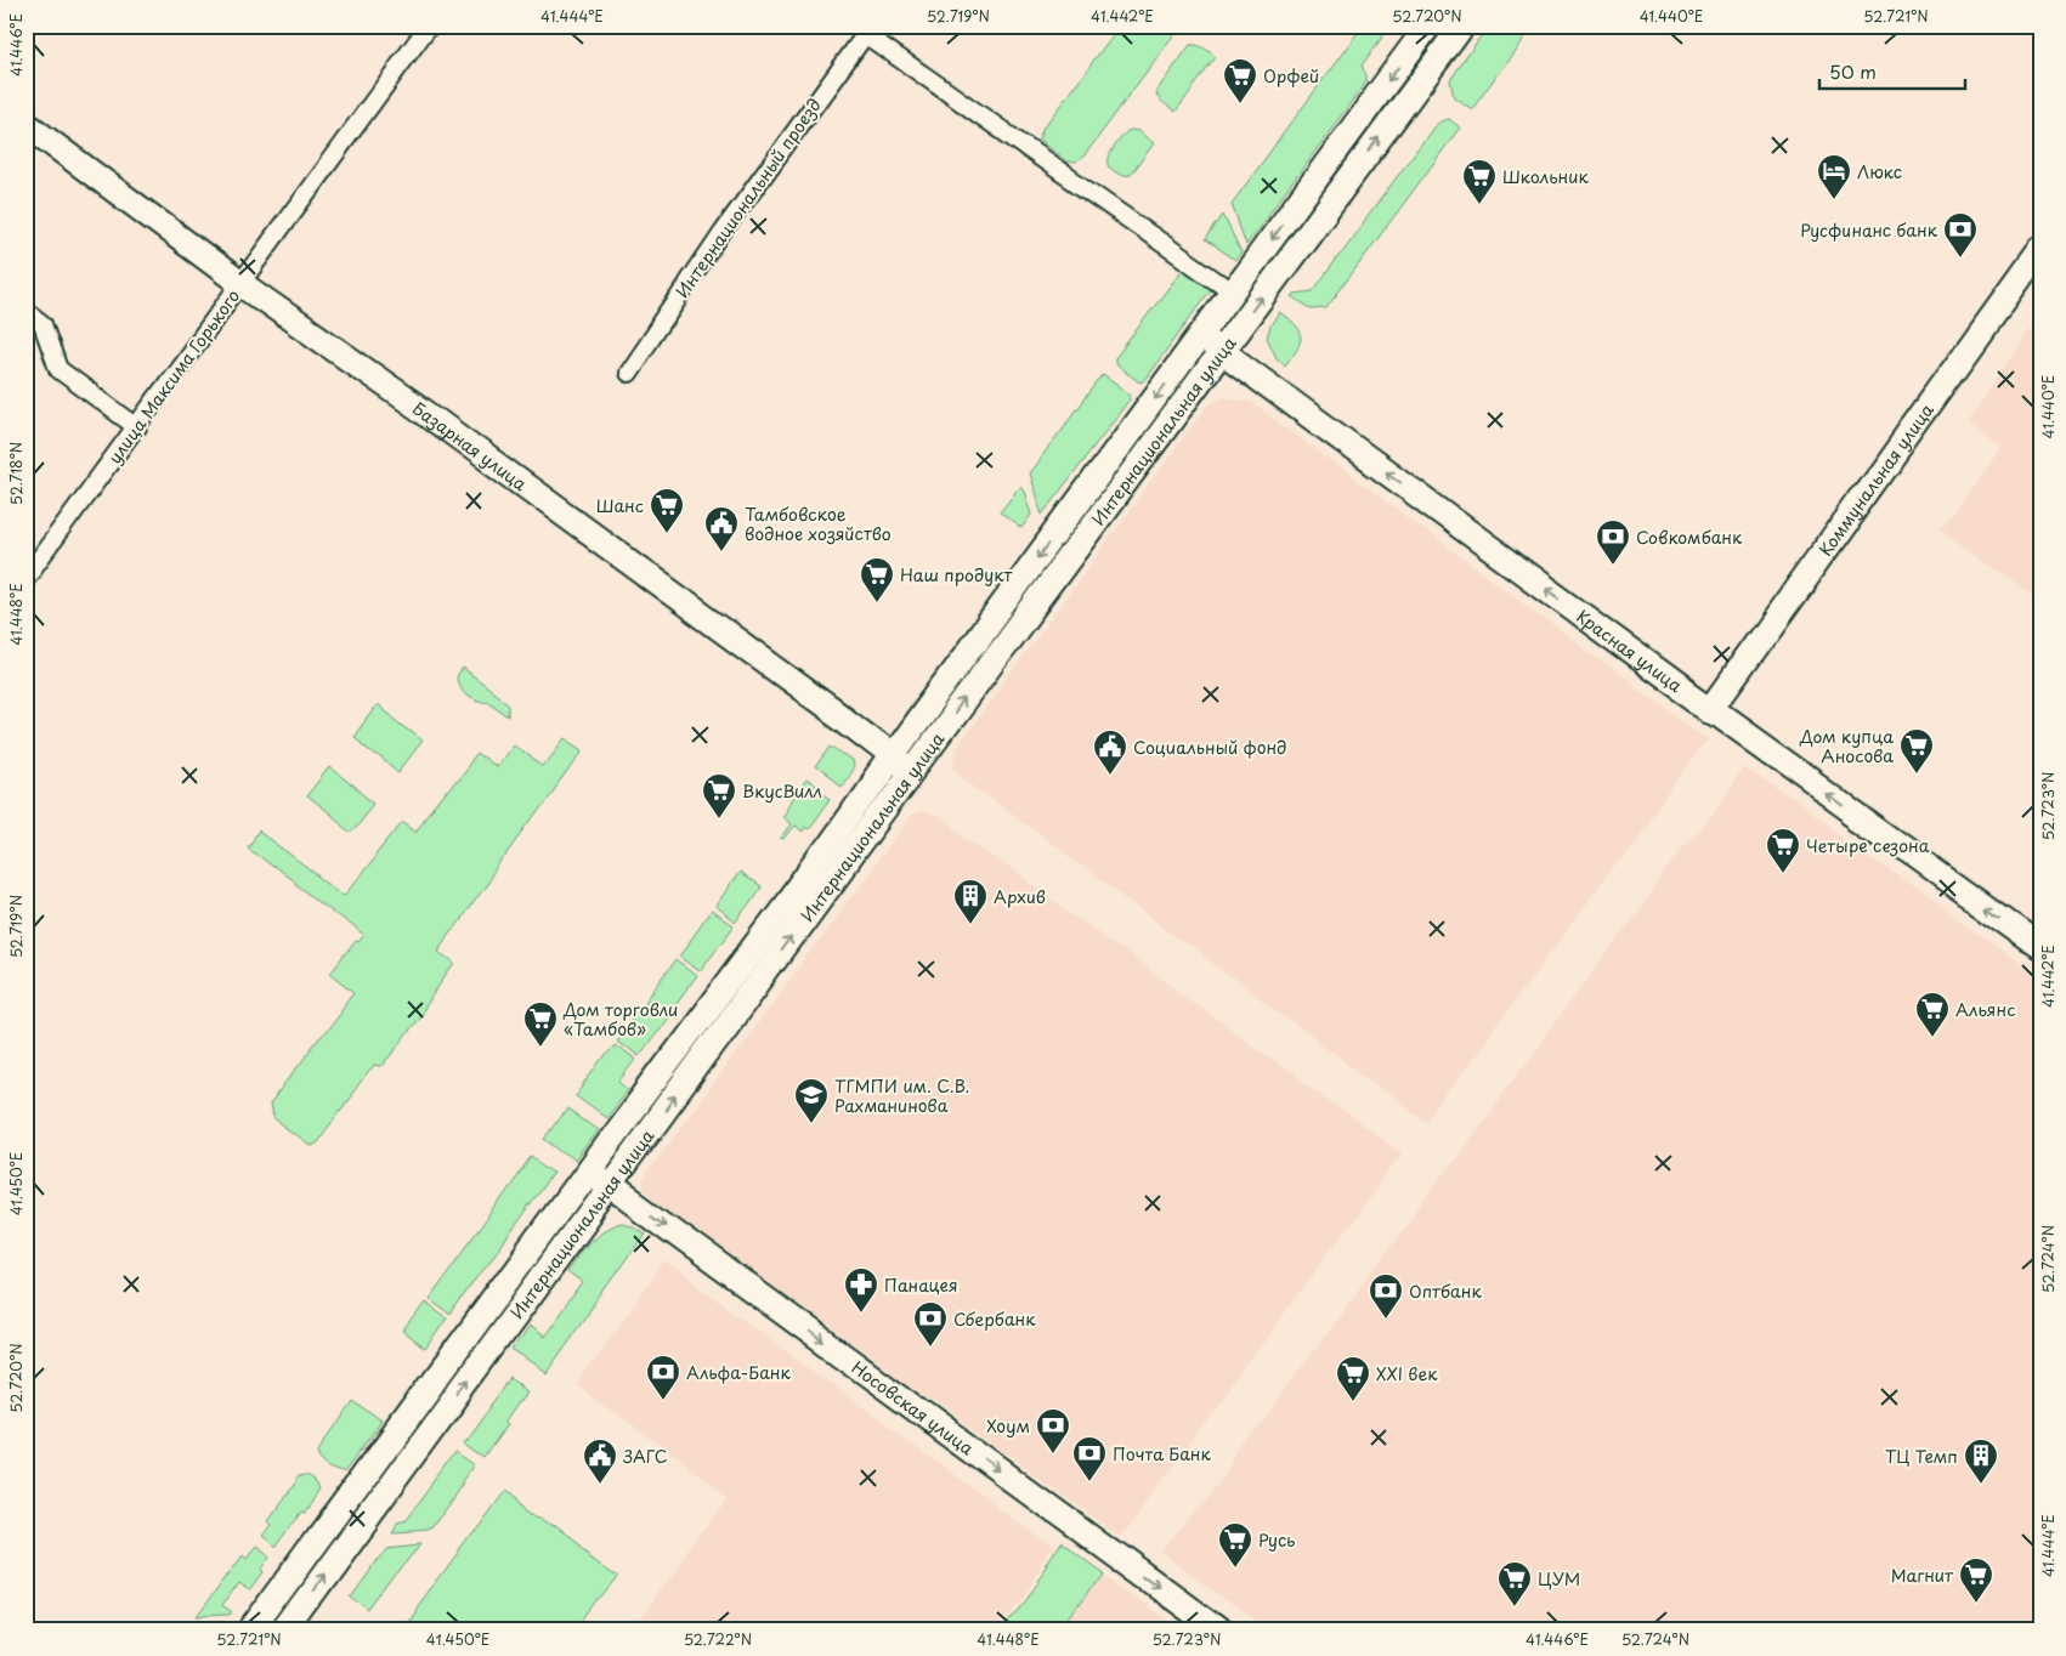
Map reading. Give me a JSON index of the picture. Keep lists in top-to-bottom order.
{
  "streets": {
    "main road": [
      "Интернациональная улица",
      "Базарная улица",
      "Коммунальная улица",
      "Красная улица",
      "Носовская улица"
    ],
    "street": ["Интернациональный проезд", "улица Максима Горького"]
  },
  "crossings": [
    ["улица Максима Горького", "Базарная улица"],
    ["Интернациональная улица", "Базарная улица"],
    ["Интернациональная улица", "Красная улица"],
    ["Интернациональная улица", "Носовская улица"],
    ["Коммунальная улица", "Красная улица"]
  ],
  "one_way": ["Красная улица", "Носовская улица"],
  "places": {
    "supermarket": [
      "Орфей",
      "Школьник",
      "Шанс",
      "Наш продукт",
      "Дом купца Аносова",
      "ВкусВилл",
      "Четыре сезона",
      "Альянс",
      "Дом торговли «Тамбов»",
      "XXI век",
      "Русь",
      "Магнит",
      "ЦУМ"
    ],
    "hotel": ["Люкс"],
    "bank": [
      "Русфинанс банк",
      "Совкомбанк",
      "Оптбанк",
      "Сбербанк",
      "Альфа-Банк",
      "Хоум",
      "Почта Банк"
    ],
    "public building": ["Тамбовское водное хозяйство", "Социальный фонд", "ЗАГС"],
    "building": ["Архив", "ТЦ Темп"],
    "school or university": ["ТГМПИ им. С.В. Рахманинова"],
    "pharmacy": ["Панацея"]
  },
  "scale_bar": "50 m",
  "coordinates": [
    "41.444°E",
    "52.719°N",
    "41.442°E",
    "52.720°N",
    "41.440°E",
    "52.721°N",
    "41.446°E",
    "52.718°N",
    "41.448°E",
    "52.723°N",
    "41.450°E",
    "52.724°N",
    "52.722°N"
  ]
}
